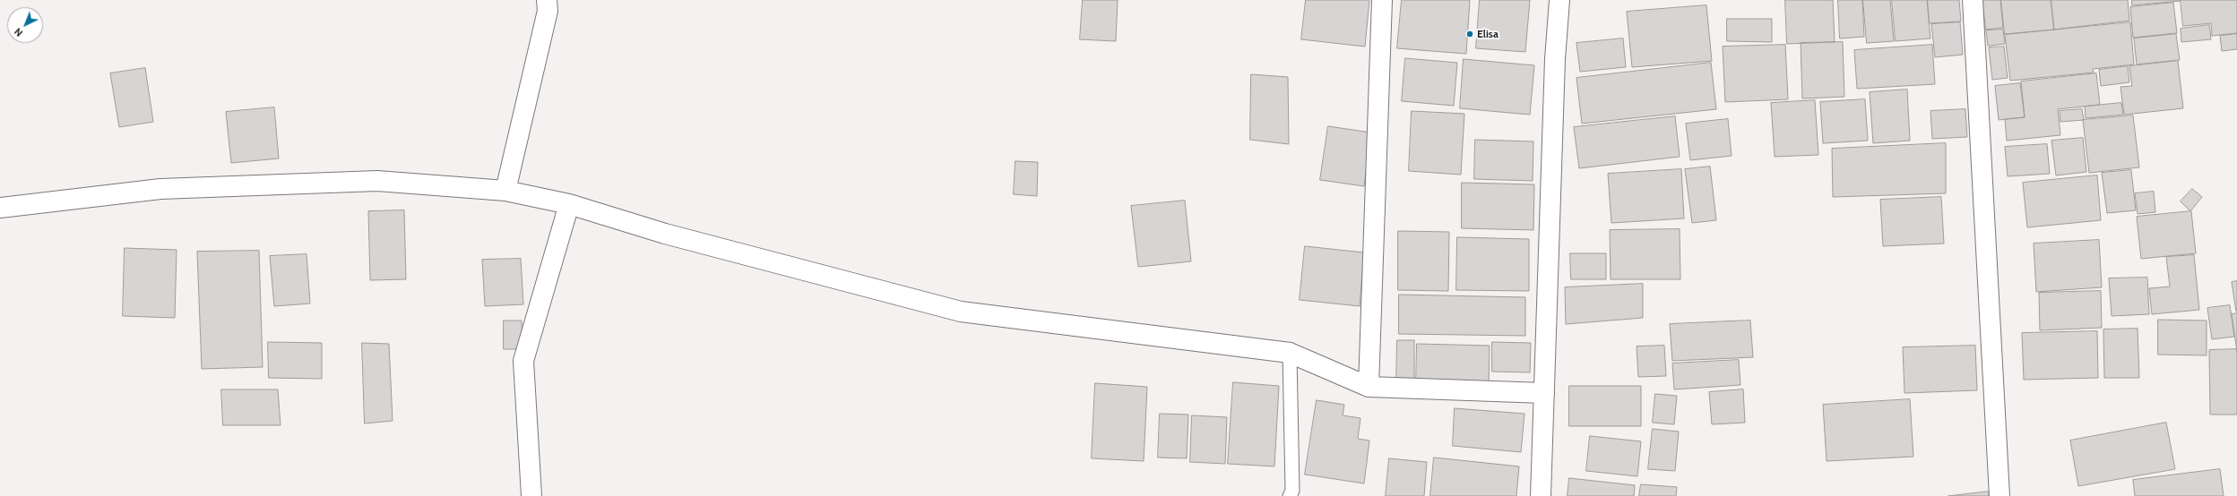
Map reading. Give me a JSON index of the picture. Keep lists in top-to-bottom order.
{
  "places": ["Elisa"],
  "north": "bottom left"
}
